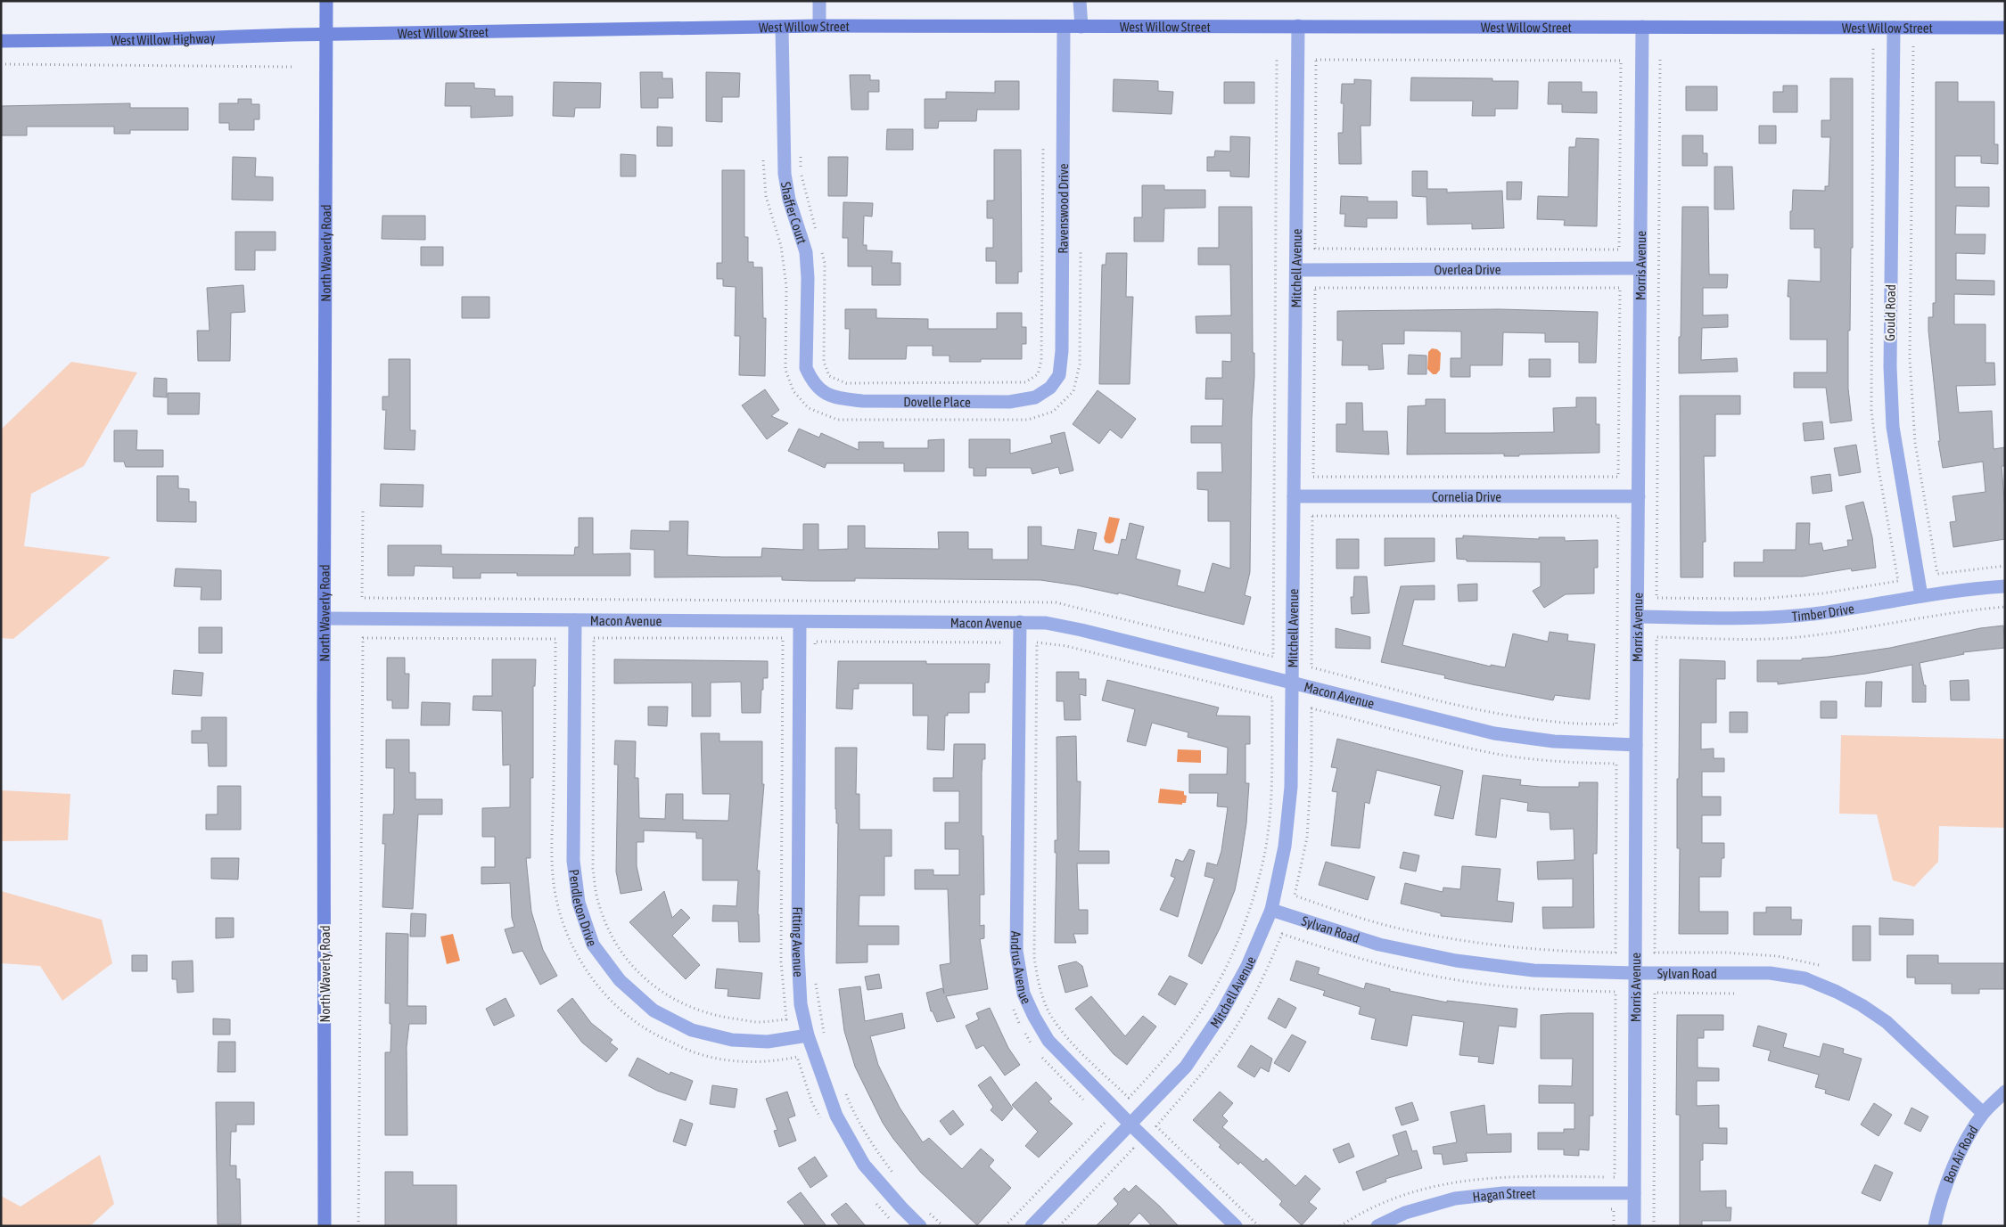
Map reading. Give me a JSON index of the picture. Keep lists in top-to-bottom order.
{
  "streets": {
    "street": [
      "West Willow Street",
      "West Willow Highway",
      "Ravenswood Drive",
      "Shaffer Court",
      "North Waverly Road",
      "Morris Avenue",
      "Mitchell Avenue",
      "Overlea Drive",
      "Gould Road",
      "Dovelle Place",
      "Cornelia Drive",
      "Timber Drive",
      "Macon Avenue",
      "Pendleton Drive",
      "Sylvan Road",
      "Fitting Avenue",
      "Andrus Avenue",
      "Bon Air Road",
      "Hagan Street"
    ]
  },
  "crossings": [
    ["West Willow Street", "West Willow Highway"],
    ["West Willow Street", "Ravenswood Drive"],
    ["West Willow Street", "Shaffer Court"],
    ["West Willow Street", "North Waverly Road"],
    ["West Willow Street", "Morris Avenue"],
    ["West Willow Street", "Mitchell Avenue"],
    ["West Willow Street", "Gould Road"],
    ["West Willow Highway", "North Waverly Road"],
    ["Ravenswood Drive", "Dovelle Place"],
    ["Shaffer Court", "Dovelle Place"],
    ["North Waverly Road", "Macon Avenue"],
    ["Morris Avenue", "Overlea Drive"],
    ["Morris Avenue", "Cornelia Drive"],
    ["Morris Avenue", "Timber Drive"],
    ["Morris Avenue", "Macon Avenue"],
    ["Morris Avenue", "Sylvan Road"],
    ["Morris Avenue", "Hagan Street"],
    ["Mitchell Avenue", "Overlea Drive"],
    ["Mitchell Avenue", "Cornelia Drive"],
    ["Mitchell Avenue", "Macon Avenue"],
    ["Mitchell Avenue", "Sylvan Road"],
    ["Mitchell Avenue", "Andrus Avenue"],
    ["Gould Road", "Timber Drive"],
    ["Macon Avenue", "Pendleton Drive"],
    ["Macon Avenue", "Fitting Avenue"],
    ["Macon Avenue", "Andrus Avenue"],
    ["Pendleton Drive", "Fitting Avenue"],
    ["Sylvan Road", "Bon Air Road"]
  ]
}
